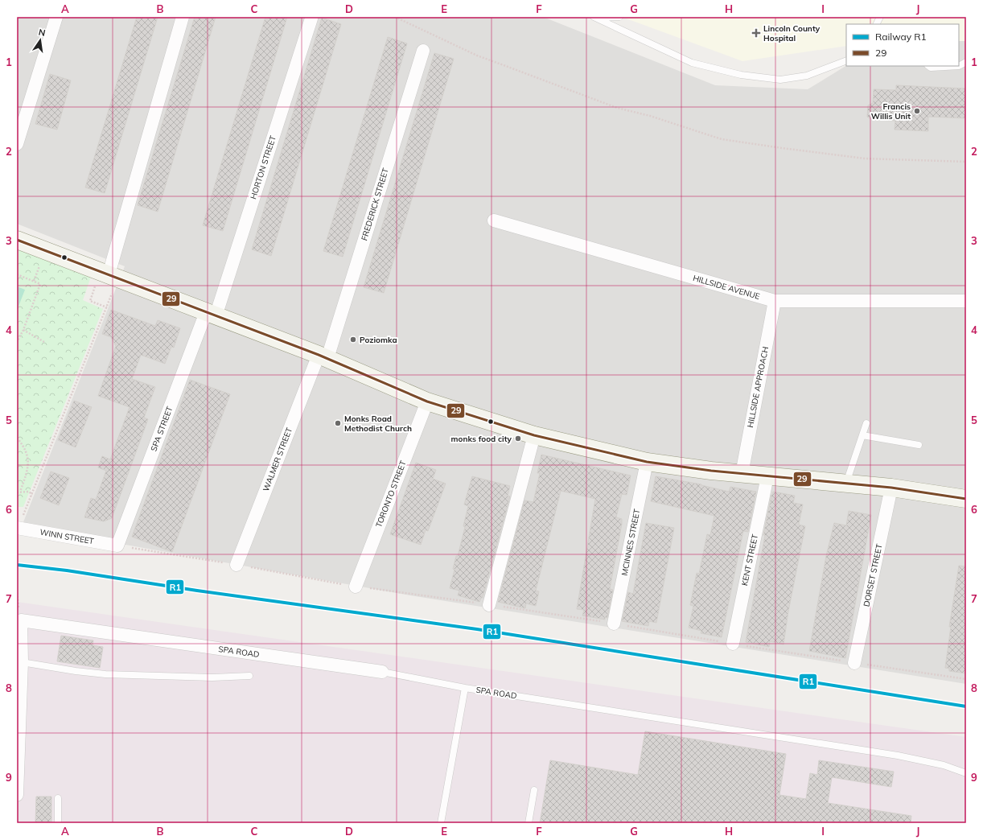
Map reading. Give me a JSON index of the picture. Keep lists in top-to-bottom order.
{
  "streets": {
    "street": [
      "HORTON STREET",
      "FREDERICK STREET",
      "HILLSIDE AVENUE",
      "HILLSIDE APPROACH",
      "SPA STREET",
      "WALMER STREET",
      "TORONTO STREET",
      "WINN STREET",
      "MCINNES STREET",
      "KENT STREET",
      "DORSET STREET",
      "SPA ROAD"
    ]
  },
  "crossings": [
    ["HORTON STREET", "SPA STREET"],
    ["FREDERICK STREET", "WALMER STREET"],
    ["HILLSIDE AVENUE", "HILLSIDE APPROACH"],
    ["SPA STREET", "WINN STREET"]
  ],
  "places": {
    "health": ["Lincoln County Hospital"],
    "other": [
      "Francis Willis Unit",
      "Poziomka",
      "Monks Road Methodist Church",
      "monks food city"
    ]
  },
  "lines": ["transit line 29", "rail line R1"],
  "legend": ["Railway R1", "29"],
  "north": "top",
  "grid": {
    "columns": [
      "A",
      "B",
      "C",
      "D",
      "E",
      "F",
      "G",
      "H",
      "I",
      "J"
    ],
    "rows": [
      "1",
      "2",
      "3",
      "4",
      "5",
      "6",
      "7",
      "8",
      "9"
    ]
  }
}
